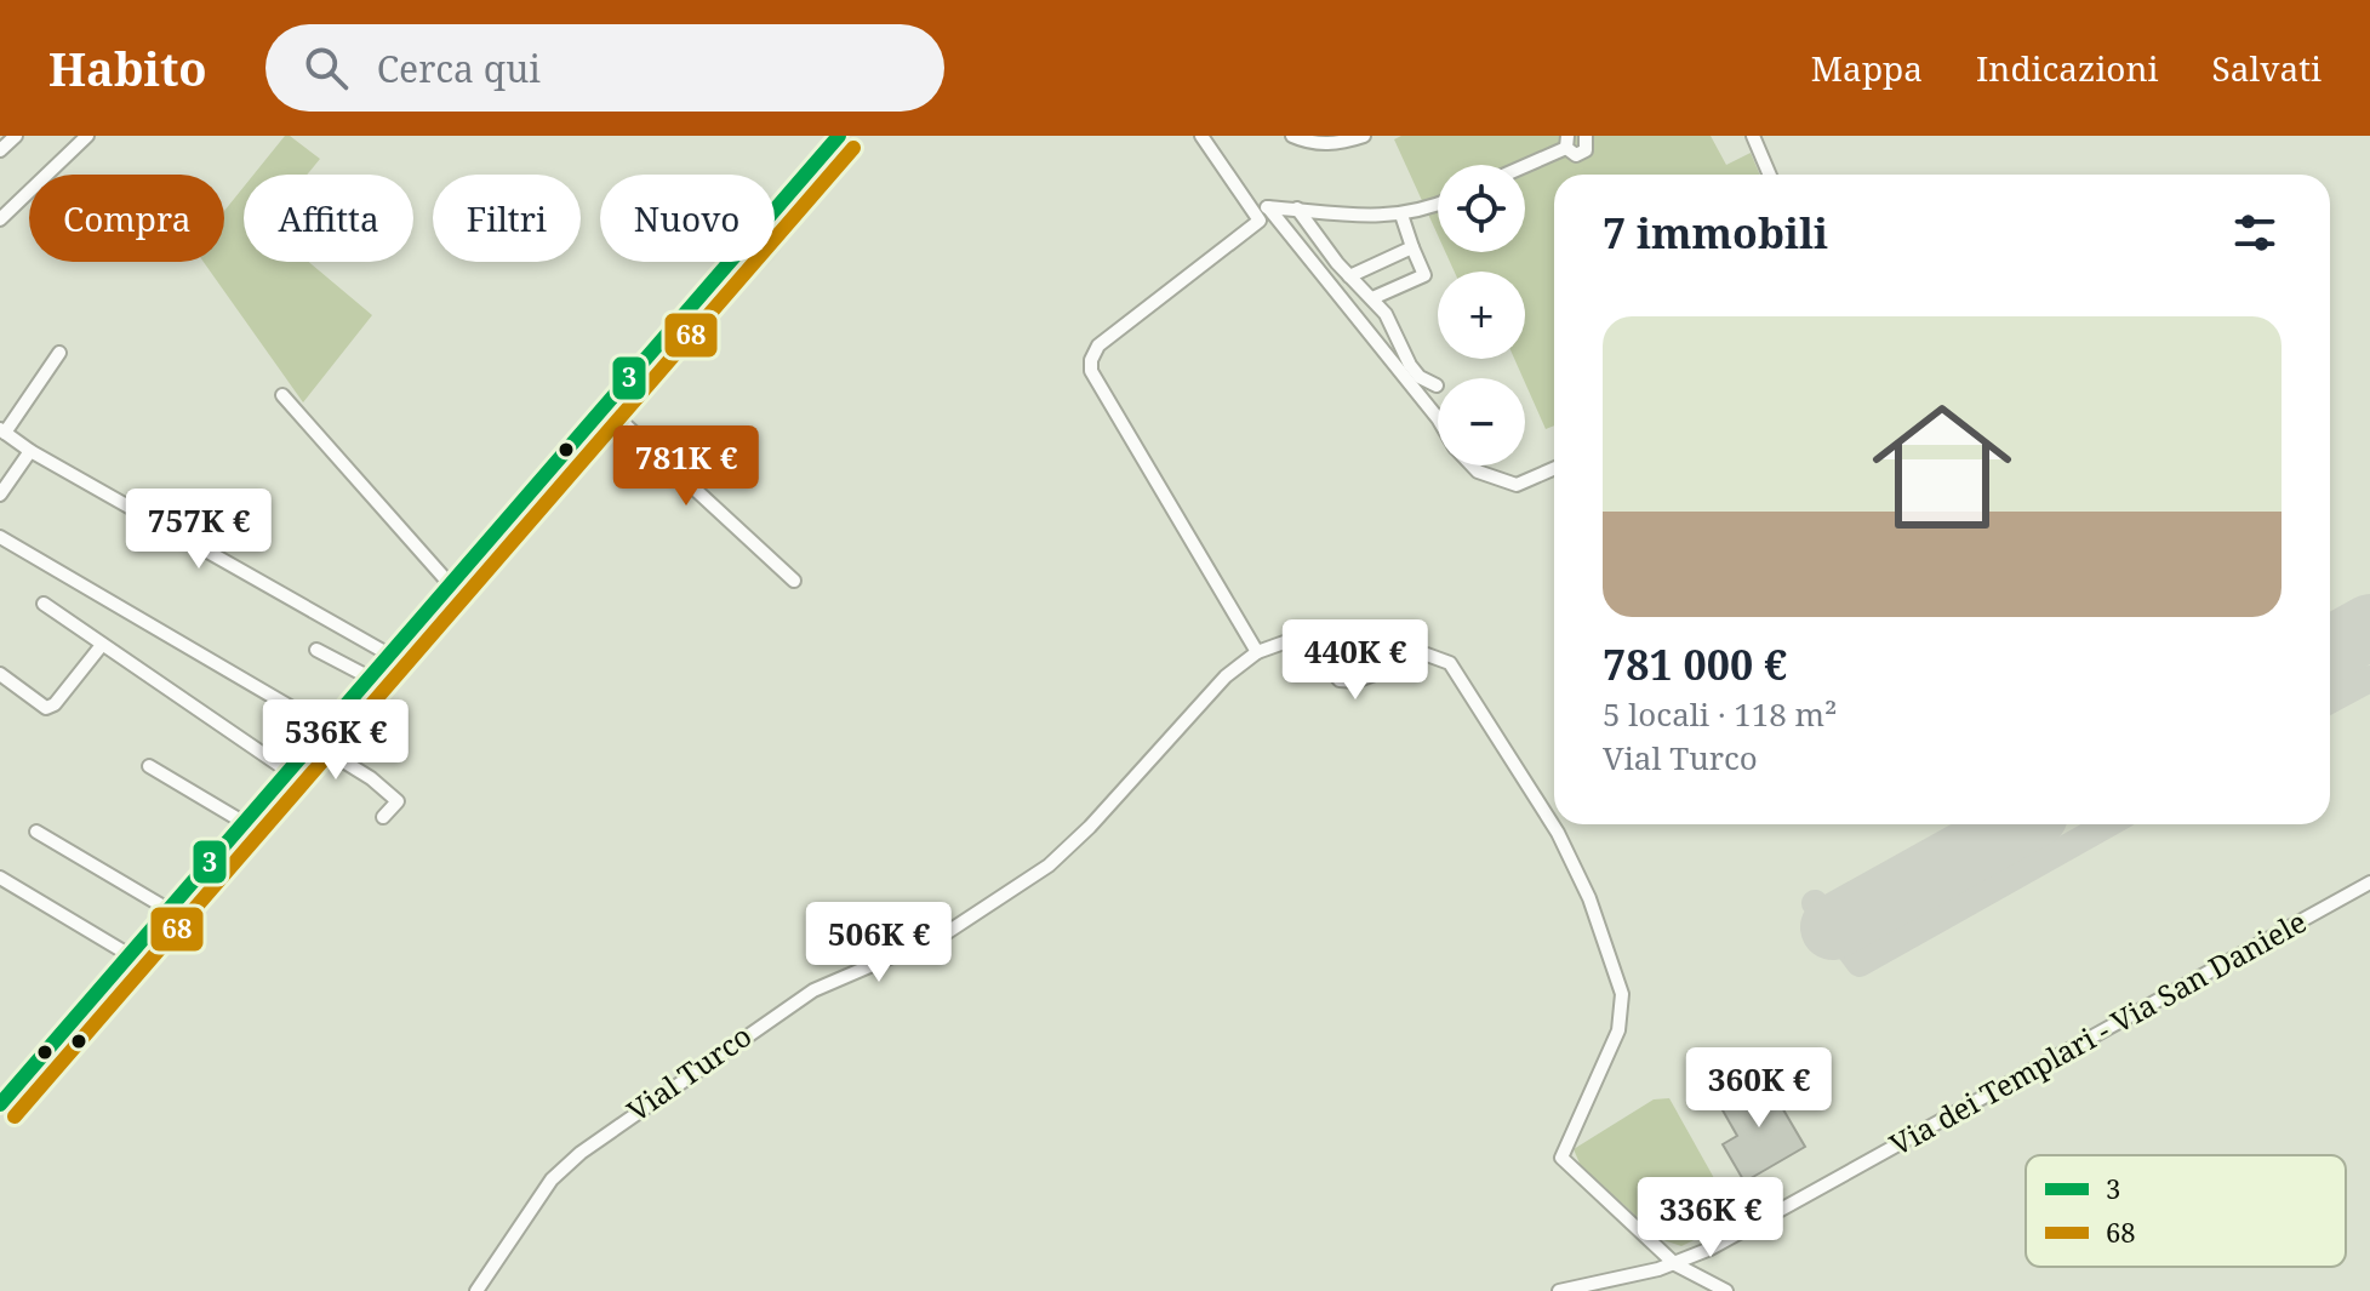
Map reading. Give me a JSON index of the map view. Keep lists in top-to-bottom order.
{
  "streets": {
    "street": ["Via dei Templari - Via San Daniele", "Vial Turco"]
  },
  "lines": ["transit line 3", "transit line 68"],
  "legend": ["3", "68"],
  "page": {
    "header": "Habito",
    "search": "Cerca qui",
    "nav": ["Mappa", "Indicazioni", "Salvati"],
    "map_buttons": ["+", "−"],
    "chip": [
      "Compra",
      "Affitta",
      "Filtri",
      "Nuovo"
    ],
    "heading": "7 immobili",
    "list": [
      {
        "name": "781 000 €",
        "note": "5 locali · 118 m² · Vial Turco"
      }
    ],
    "price": [
      "781K €",
      "757K €",
      "440K €",
      "536K €",
      "506K €",
      "360K €",
      "336K €"
    ]
  }
}
